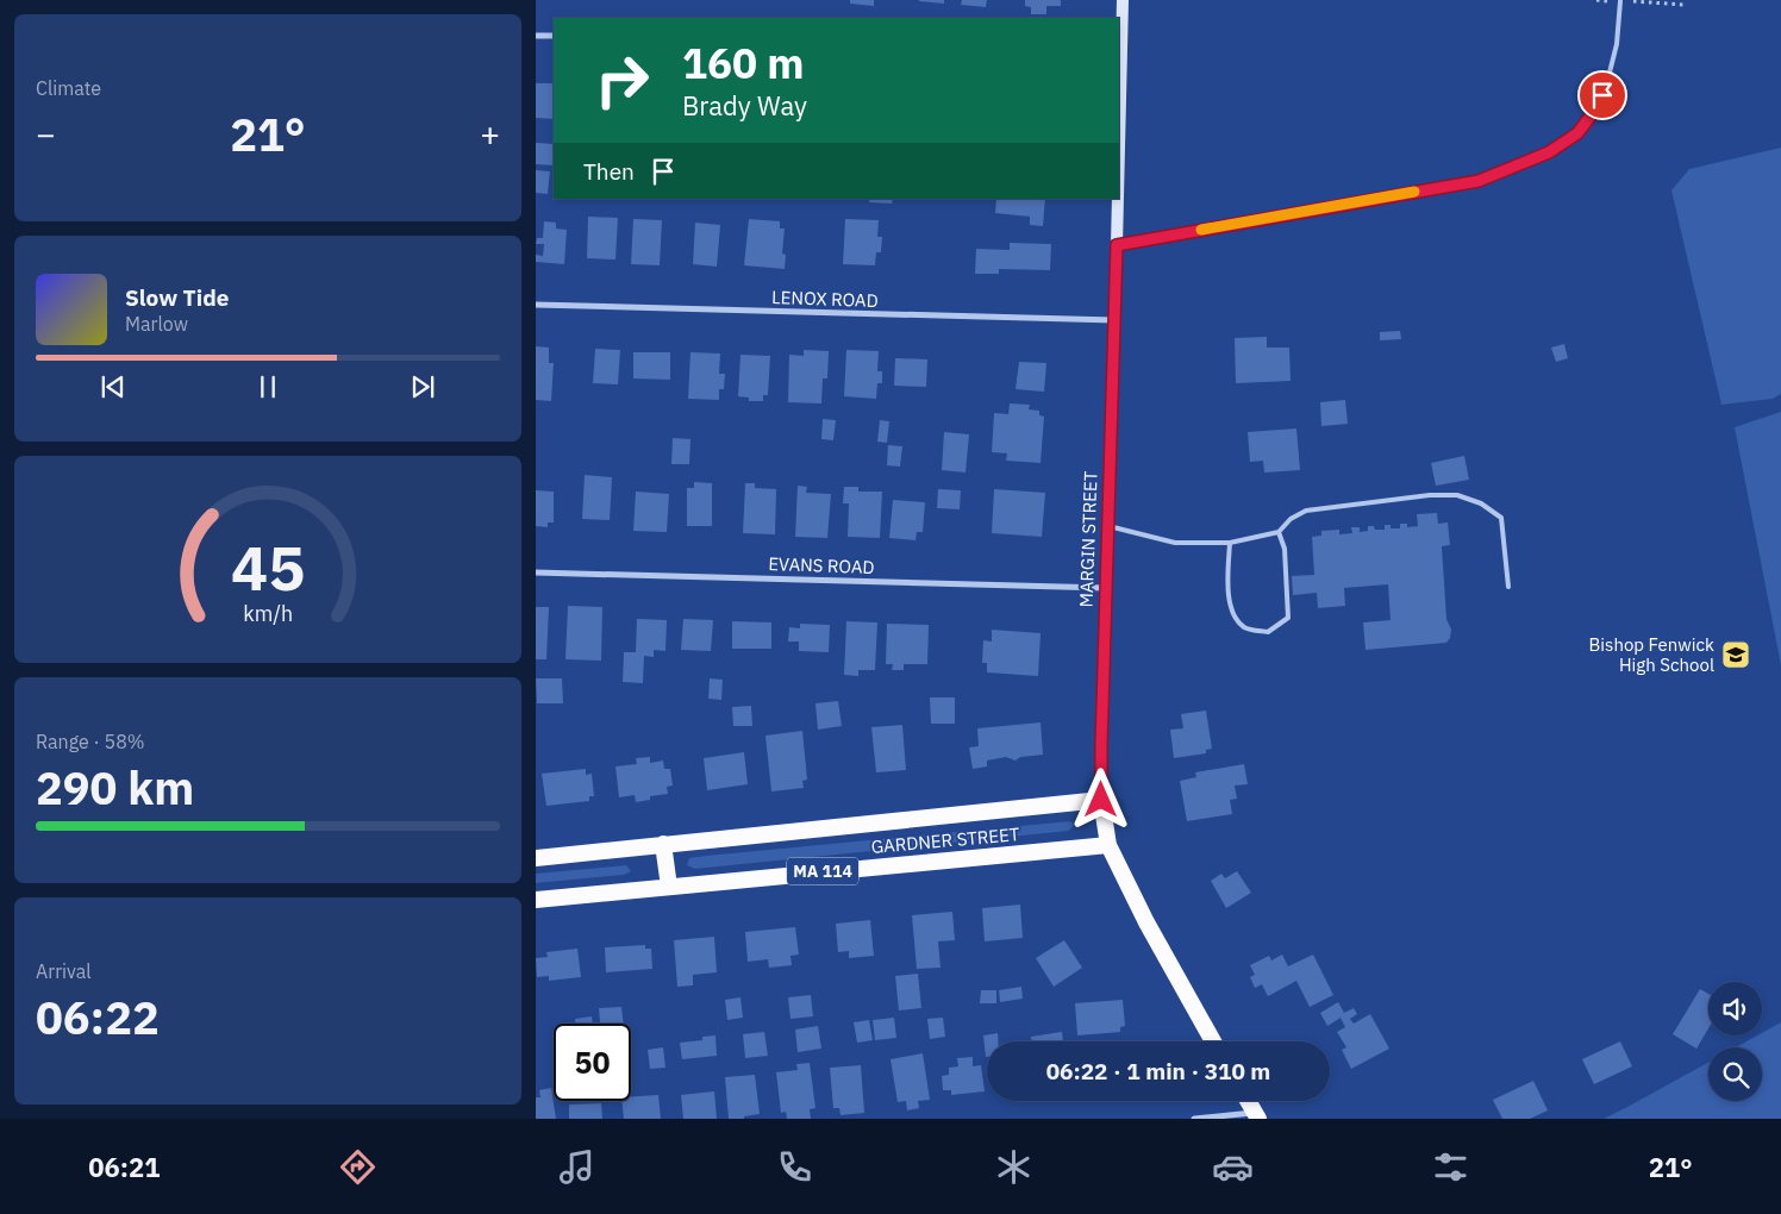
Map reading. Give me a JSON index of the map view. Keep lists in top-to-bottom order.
{
  "streets": {
    "highway": ["MARGIN STREET", "GARDNER STREET", "MA 114"],
    "street": ["LENOX ROAD", "EVANS ROAD"]
  },
  "crossings": [
    ["LENOX ROAD", "MARGIN STREET"],
    ["MARGIN STREET", "EVANS ROAD"],
    ["MARGIN STREET", "GARDNER STREET"]
  ],
  "places": {
    "school or university": ["Bishop Fenwick High School"]
  },
  "page": {
    "tile": [
      "Climate",
      ["Range · 58%", "290 km"],
      ["Arrival", "06:22"]
    ],
    "turn": ["160 m", "Brady Way"],
    "heat": ["−", "21°", "+"],
    "then": "Then",
    "song": ["Slow Tide", "Marlow"],
    "limit": "50",
    "trip": "06:22 · 1 min · 310 m",
    "tabs": ["06:21", "21°"],
    "gauge": ["45", "km/h"]
  }
}
